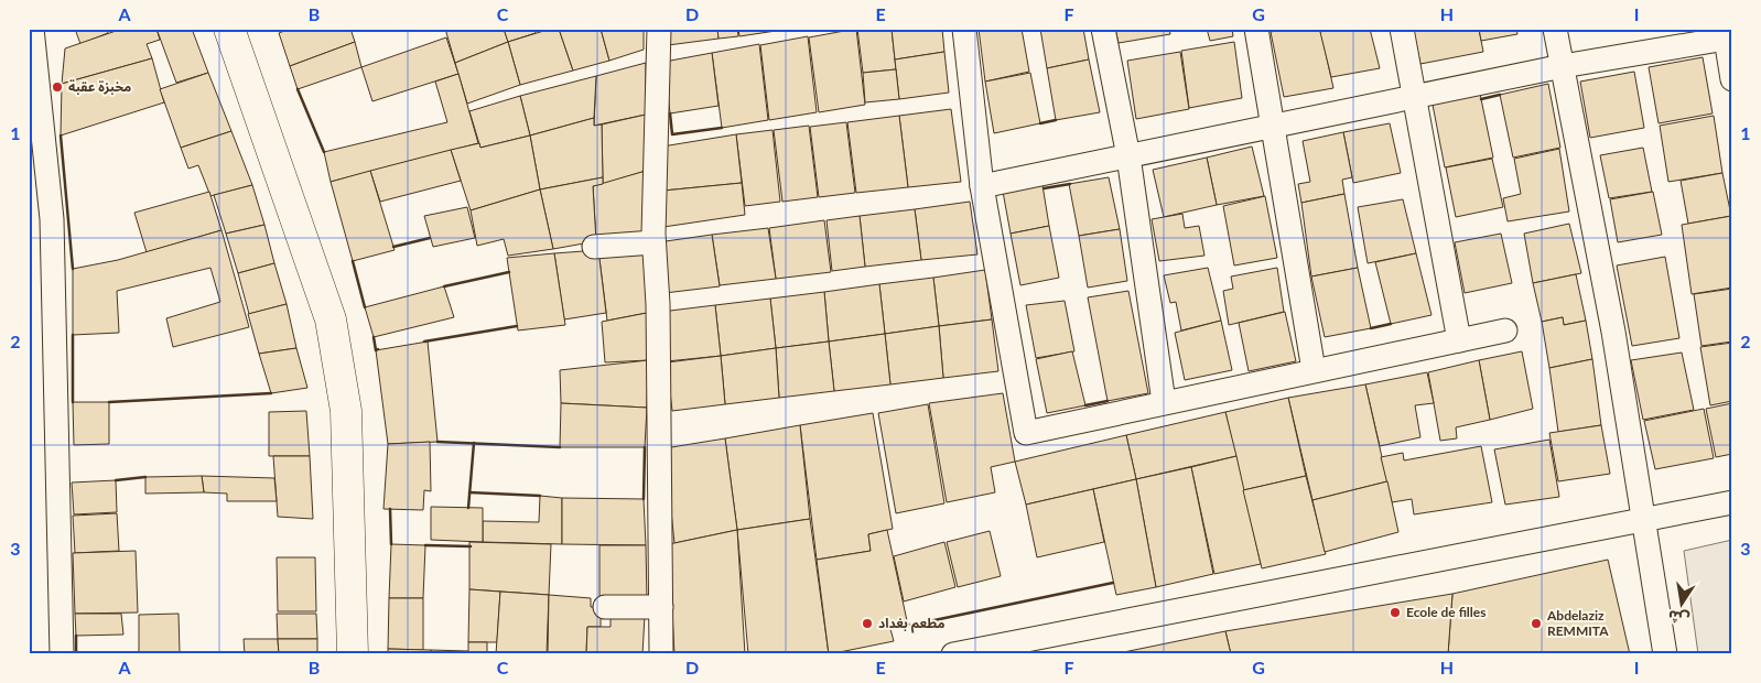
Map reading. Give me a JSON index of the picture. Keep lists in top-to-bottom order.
{
  "places": [
    "مخبزة عقبة",
    "Ecole de filles",
    "مطعم بغداد",
    "Abdelaziz REMMITA"
  ],
  "north": "bottom",
  "grid": {
    "columns": [
      "A",
      "B",
      "C",
      "D",
      "E",
      "F",
      "G",
      "H",
      "I"
    ],
    "rows": ["1", "2", "3"]
  }
}
